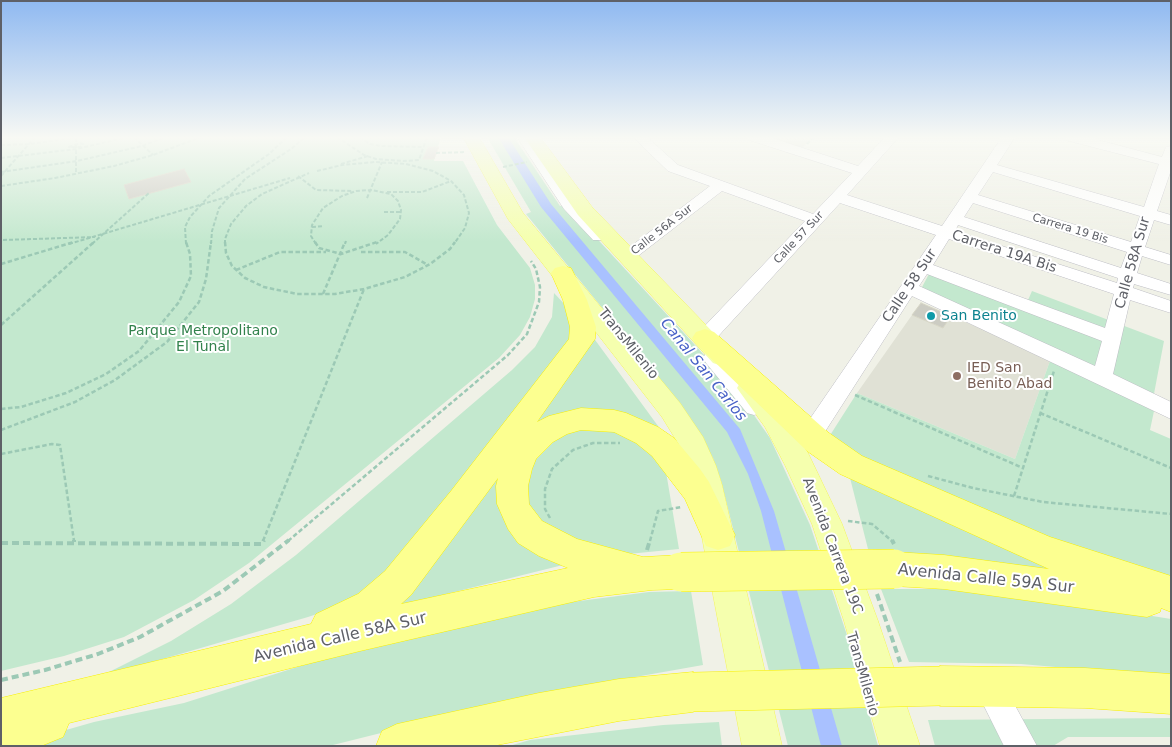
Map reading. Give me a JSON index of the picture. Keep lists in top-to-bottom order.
{
  "streets": {
    "highway": ["Avenida Calle 59A Sur", "Avenida Calle 58A Sur"],
    "main road": ["Avenida Carrera 19C"],
    "street": [
      "Carrera 19 Bis",
      "Calle 56A Sur",
      "Calle 57 Sur",
      "Carrera 19A Bis",
      "Calle 58A Sur",
      "Calle 58 Sur",
      "TransMilenio"
    ]
  },
  "crossings": [
    ["Carrera 19 Bis", "Calle 58A Sur"],
    ["Carrera 19 Bis", "Calle 58 Sur"],
    ["Calle 56A Sur", "Avenida Carrera 19C"],
    ["Calle 57 Sur", "Carrera 19A Bis"],
    ["Calle 57 Sur", "Avenida Carrera 19C"],
    ["Carrera 19A Bis", "Calle 58A Sur"],
    ["Carrera 19A Bis", "Calle 58 Sur"],
    ["Avenida Calle 59A Sur", "Avenida Calle 58A Sur"]
  ],
  "water": ["Canal San Carlos"],
  "parks": ["Parque Metropolitano El Tunal"],
  "places": ["San Benito", "IED San Benito Abad"]
}
